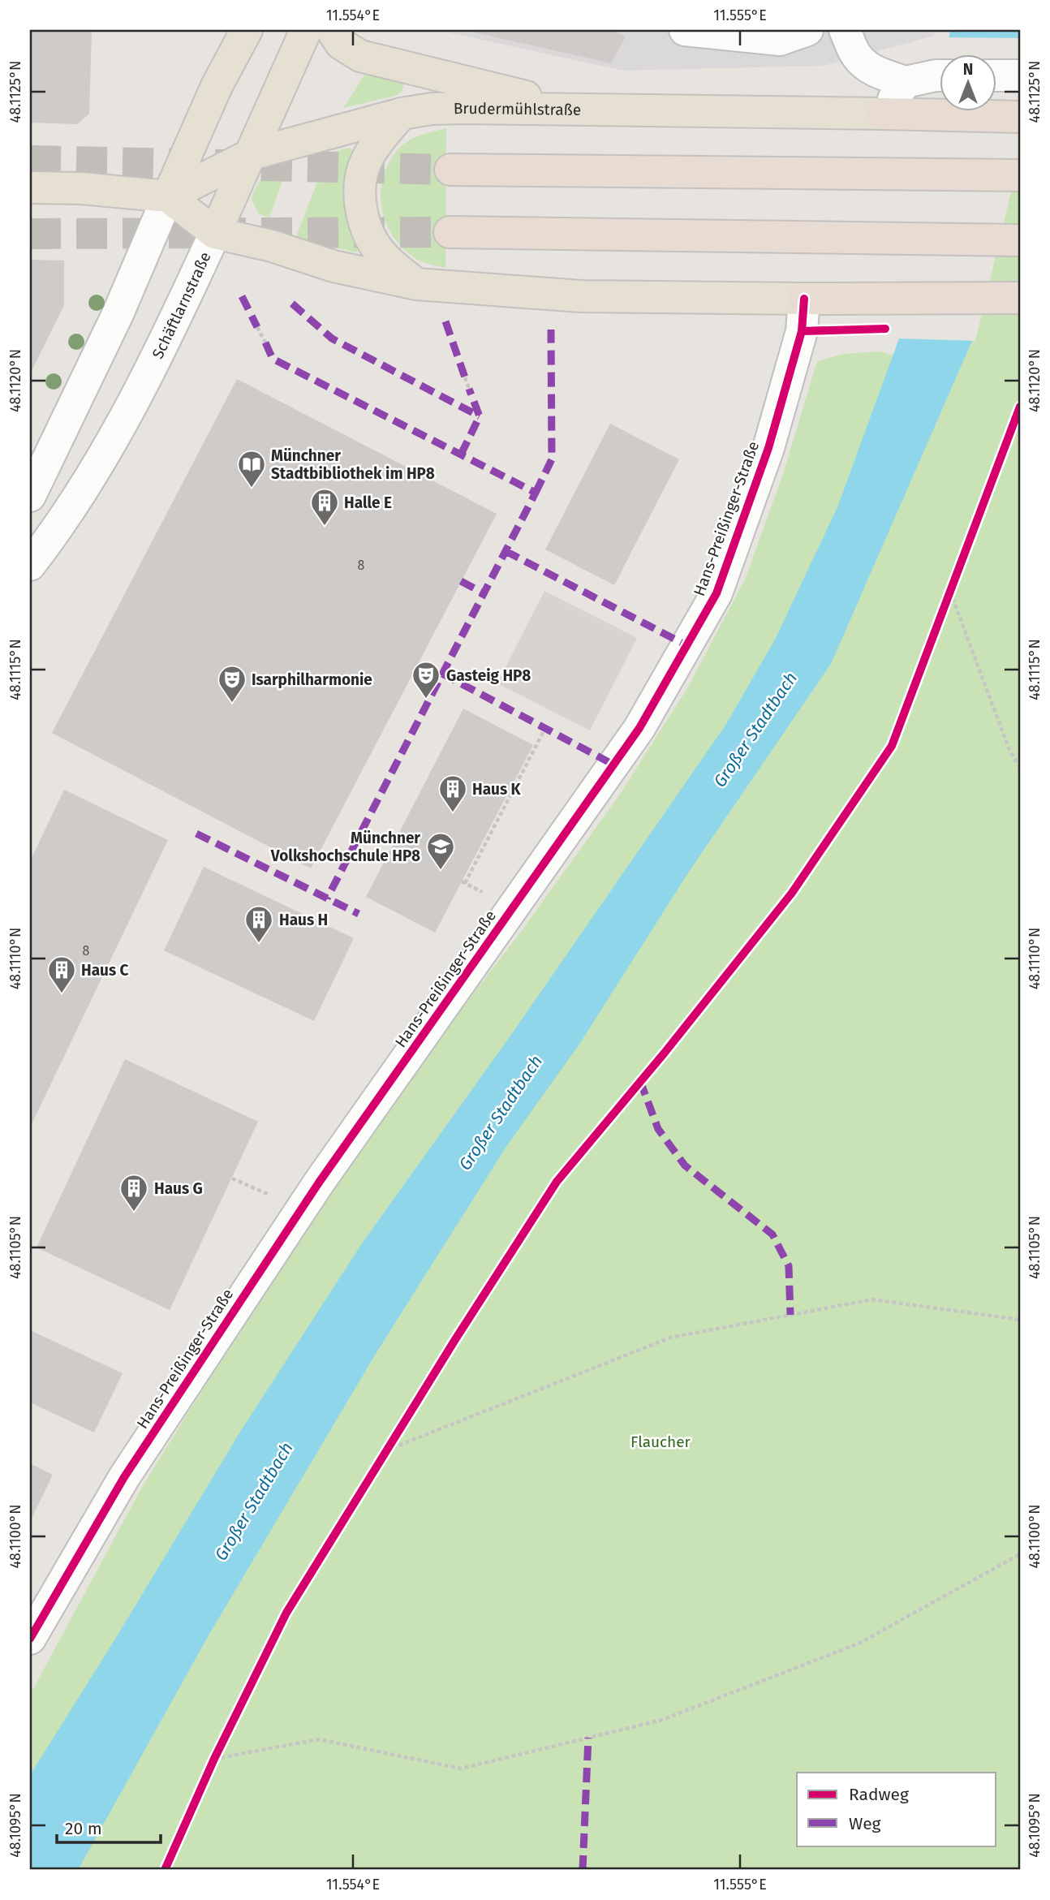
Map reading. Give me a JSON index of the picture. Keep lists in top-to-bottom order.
{
  "streets": {
    "main road": ["Brudermühlstraße", "Schäftlarnstraße"],
    "street": ["Hans-Preißinger-Straße"]
  },
  "crossings": [
    ["Brudermühlstraße", "Schäftlarnstraße"]
  ],
  "water": ["Großer Stadtbach"],
  "parks": ["Flaucher"],
  "places": {
    "library": ["Münchner Stadtbibliothek im HP8"],
    "building": [
      "Halle E",
      "Haus K",
      "Haus H",
      "Haus C",
      "Haus G"
    ],
    "theatre": ["Gasteig HP8", "Isarphilharmonie"],
    "school or university": ["Münchner Volkshochschule HP8"]
  },
  "house_numbers": ["8", "8"],
  "legend": ["Radweg", "Weg"],
  "scale_bar": "20 m",
  "north": "top",
  "coordinates": [
    "11.554°E",
    "11.555°E",
    "48.1125°N",
    "48.1120°N",
    "48.1115°N",
    "48.1110°N",
    "48.1105°N",
    "48.1100°N",
    "48.1095°N"
  ]
}
